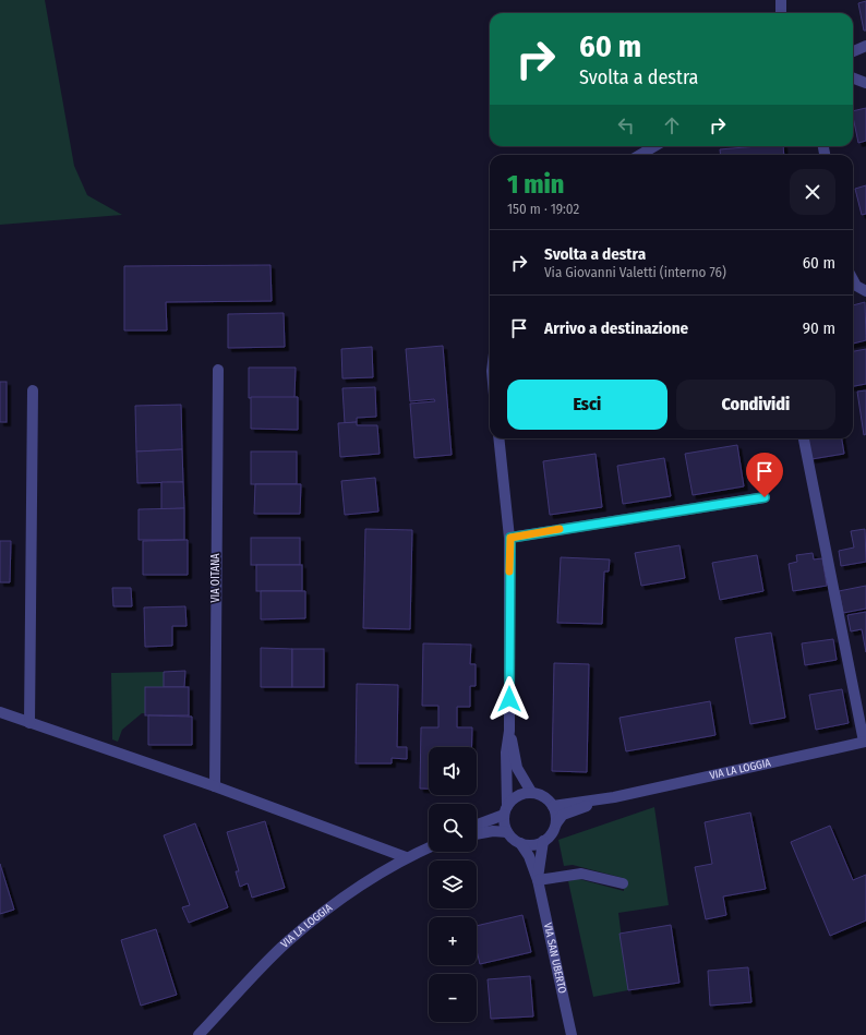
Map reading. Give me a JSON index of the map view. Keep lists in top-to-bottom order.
{
  "streets": {
    "street": ["VIA OITANA", "VIA LA LOGGIA", "VIA SAN UBERTO"]
  },
  "crossings": [
    ["VIA LA LOGGIA", "VIA SAN UBERTO"]
  ],
  "page": {
    "turn": ["60 m", "Svolta a destra"],
    "heading": ["1 min", "150 m · 19:02"],
    "list": [
      {
        "name": "Svolta a destra",
        "note": "Via Giovanni Valetti (interno 76)",
        "value": "60 m"
      },
      {
        "name": "Arrivo a destinazione",
        "value": "90 m"
      }
    ],
    "buttons": ["Esci", "Condividi"],
    "map_buttons": ["+", "−"]
  }
}
